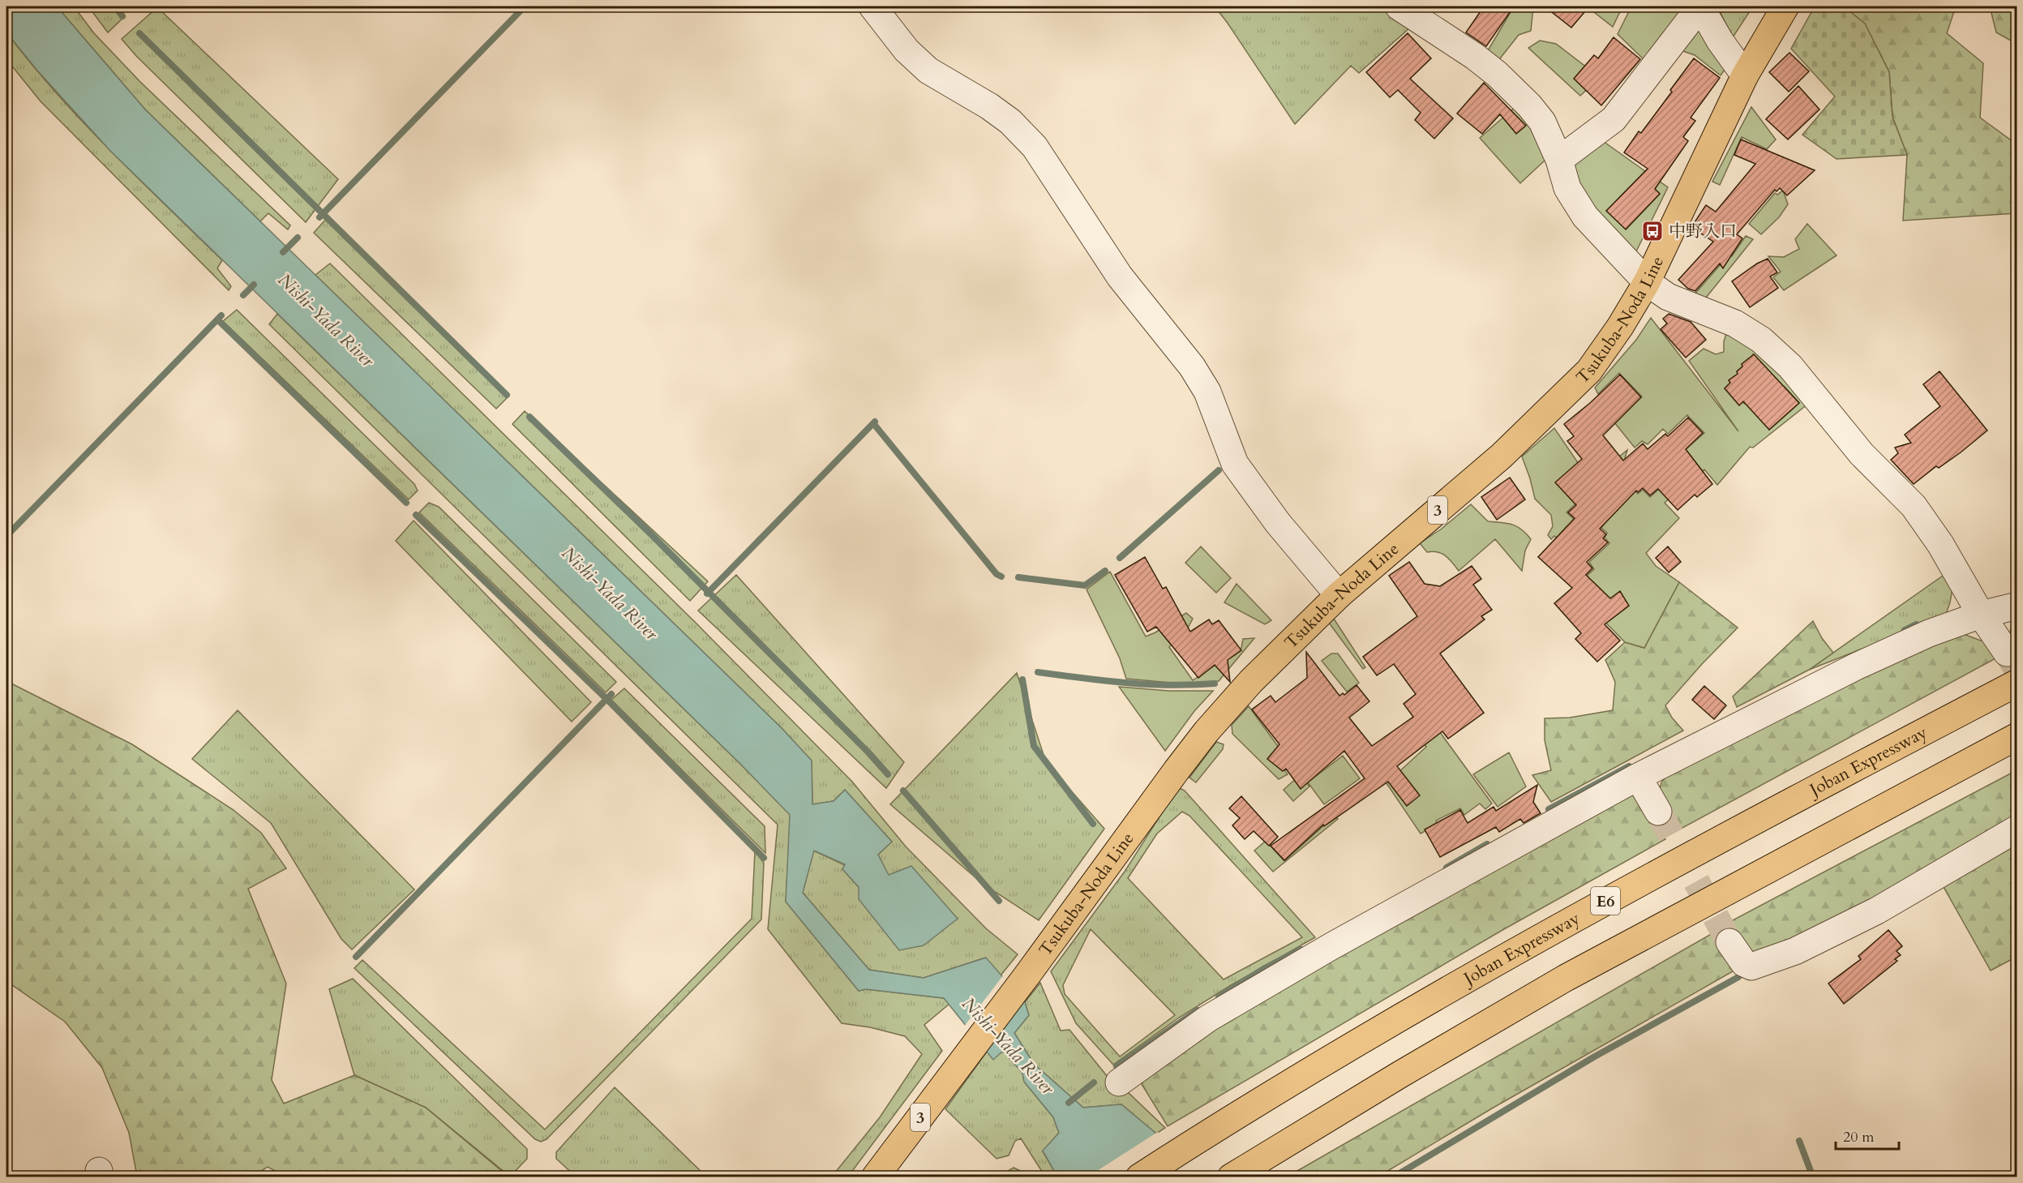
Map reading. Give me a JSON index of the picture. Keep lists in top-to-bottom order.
{
  "streets": {
    "main road": [
      "Tsukuba-Noda Line",
      "3",
      "Joban Expressway",
      "E6"
    ]
  },
  "water": ["Nishi-Yada River"],
  "places": {
    "bus stop": ["中野入口"]
  },
  "scale_bar": "20 m"
}
